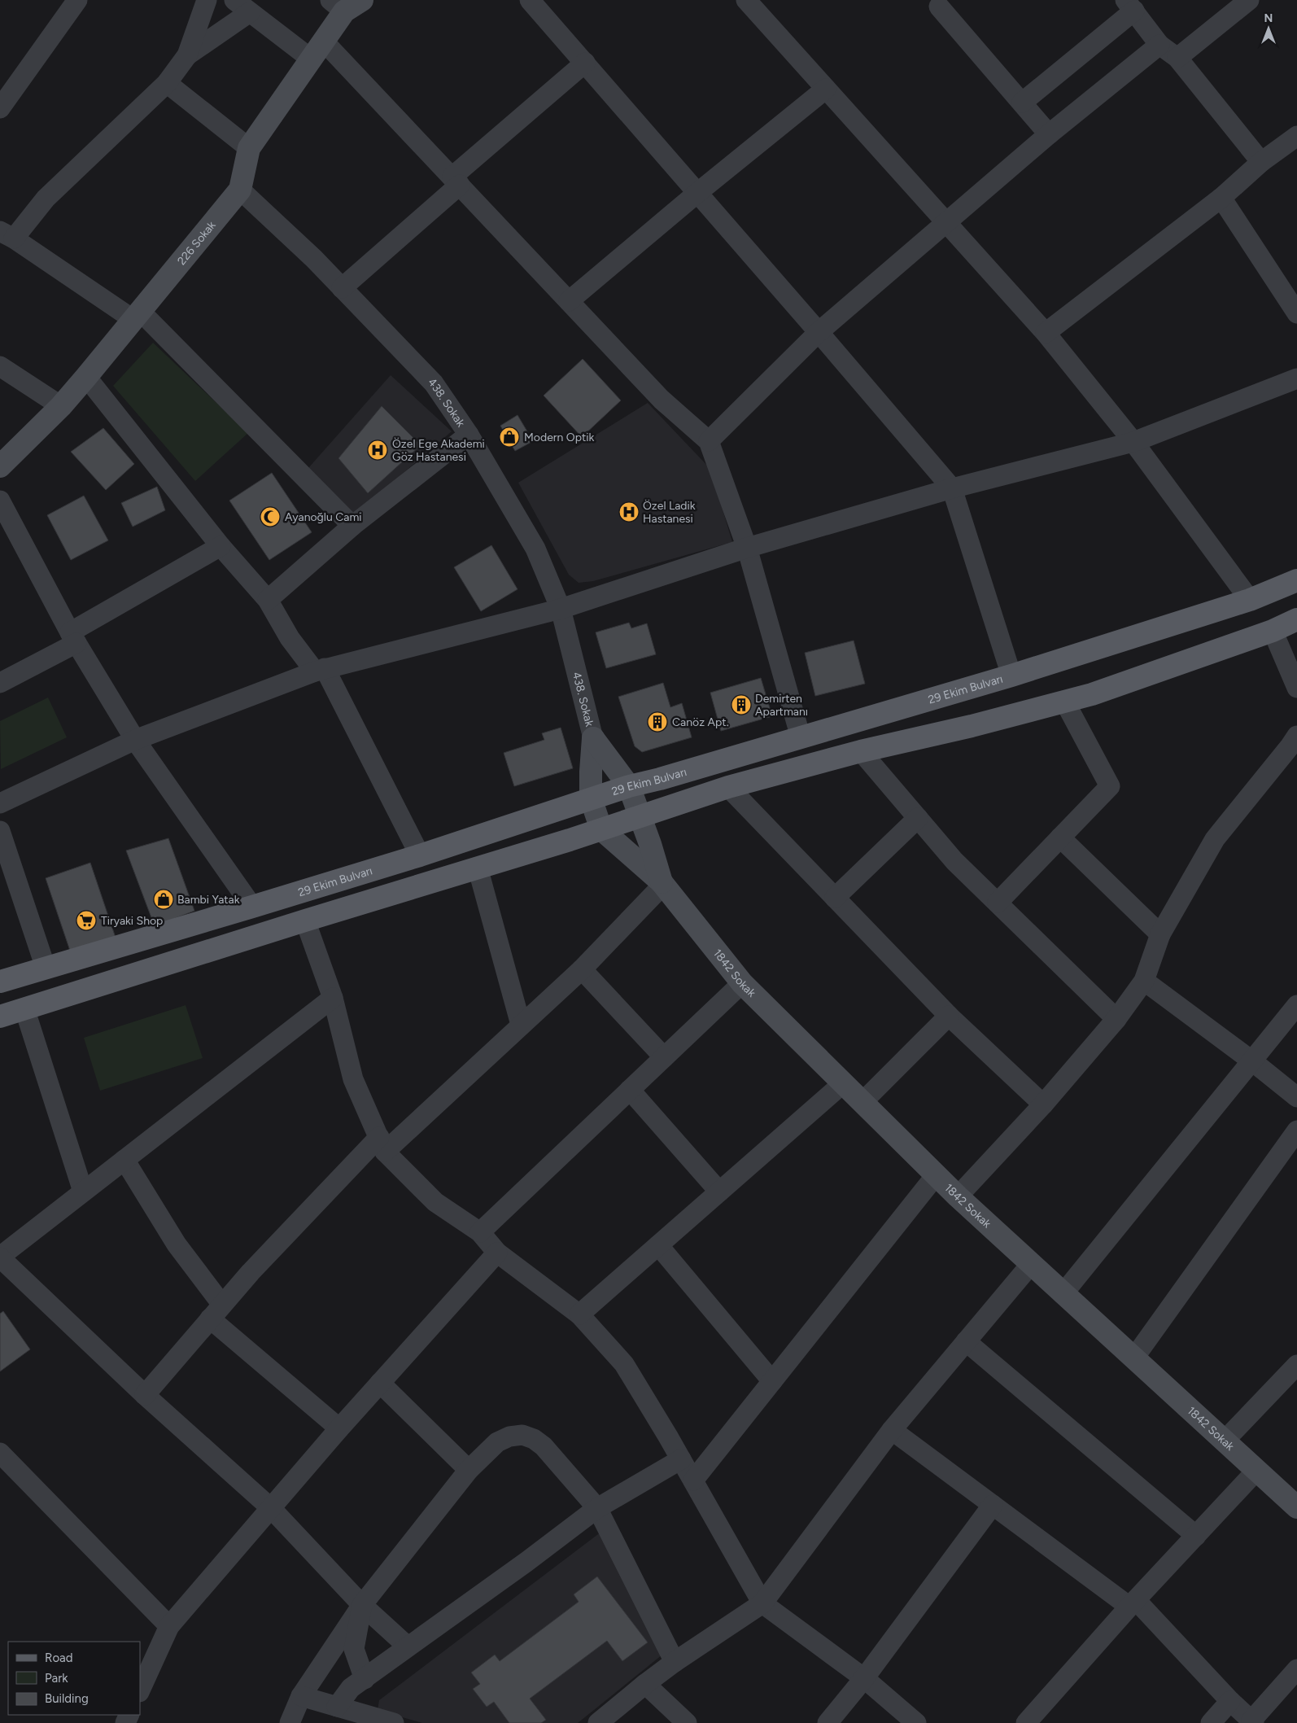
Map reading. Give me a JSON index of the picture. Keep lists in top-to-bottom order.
{
  "streets": {
    "main road": ["29 Ekim Bulvarı"],
    "street": ["226 Sokak", "438. Sokak", "1842 Sokak"]
  },
  "crossings": [
    ["226 Sokak", "438. Sokak"]
  ],
  "places": {
    "shop": ["Modern Optik", "Bambi Yatak"],
    "hospital": ["Özel Ege Akademi Göz Hastanesi", "Özel Ladik Hastanesi"],
    "mosque": ["Ayanoğlu Cami"],
    "building": ["Demirten Apartmanı", "Canöz Apt."],
    "supermarket": ["Tiryaki Shop"]
  },
  "legend": ["Road", "Park", "Building"],
  "north": "top"
}
